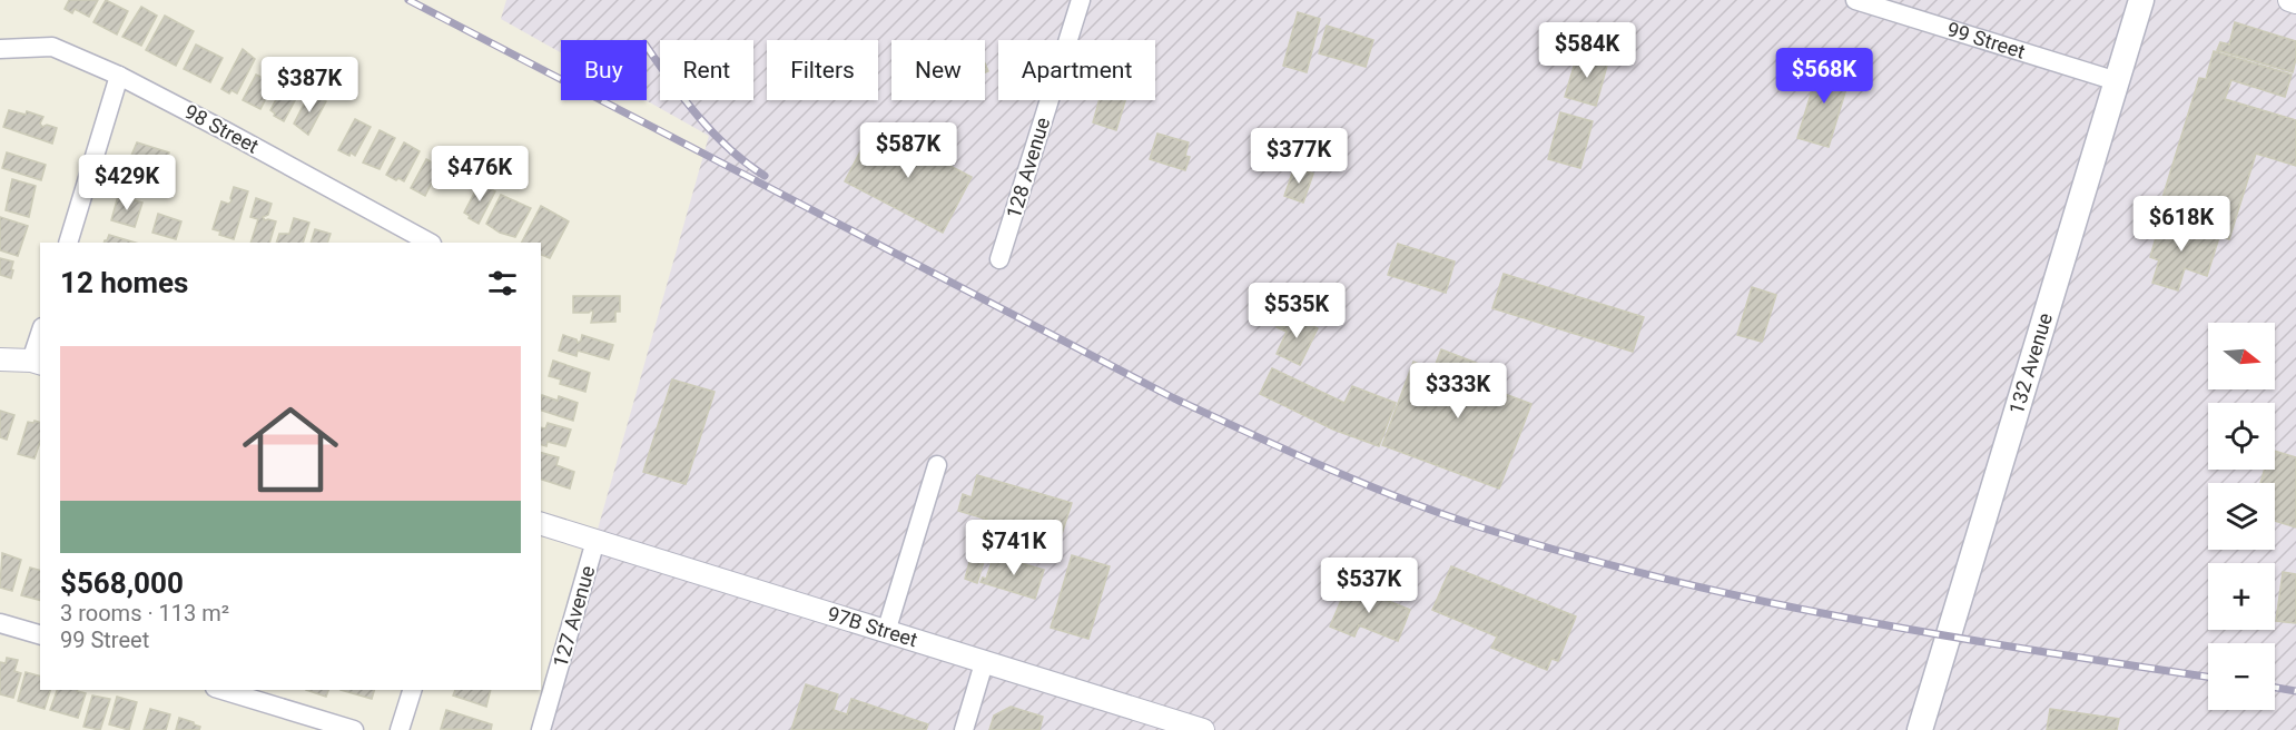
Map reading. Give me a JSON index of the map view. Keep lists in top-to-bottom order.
{
  "streets": {
    "main road": ["132 Avenue"],
    "street": [
      "99 Street",
      "98 Street",
      "128 Avenue",
      "127 Avenue",
      "97B Street"
    ]
  },
  "crossings": [
    ["99 Street", "132 Avenue"],
    ["127 Avenue", "97B Street"]
  ],
  "north": "right",
  "page": {
    "price": [
      "$584K",
      "$568K",
      "$387K",
      "$587K",
      "$377K",
      "$476K",
      "$429K",
      "$618K",
      "$535K",
      "$333K",
      "$741K",
      "$537K"
    ],
    "chip": [
      "Buy",
      "Rent",
      "Filters",
      "New",
      "Apartment"
    ],
    "heading": "12 homes",
    "map_buttons": ["+", "−"],
    "list": [
      {
        "name": "$568,000",
        "note": "3 rooms · 113 m² · 99 Street"
      }
    ]
  }
}
